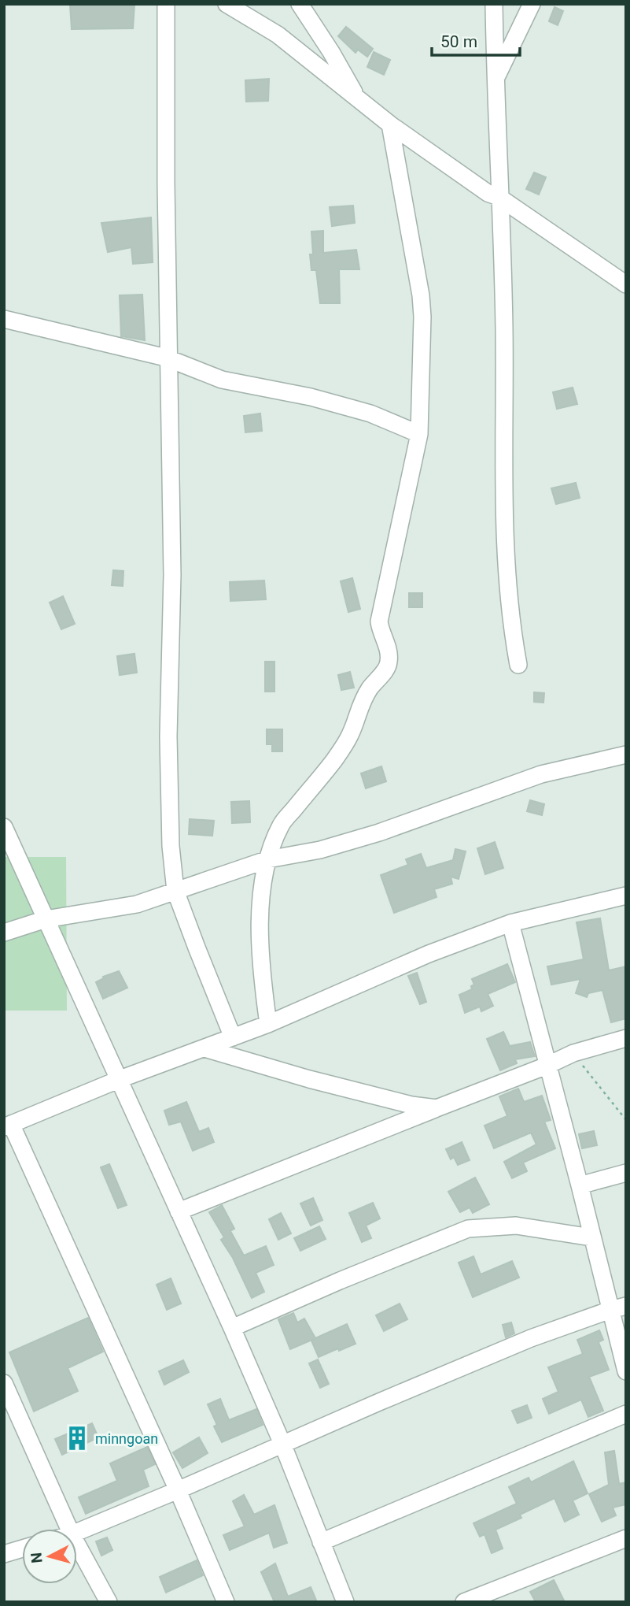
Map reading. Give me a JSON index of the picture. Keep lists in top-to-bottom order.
{
  "places": {
    "building": ["minngoan"]
  },
  "scale_bar": "50 m",
  "north": "left"
}
